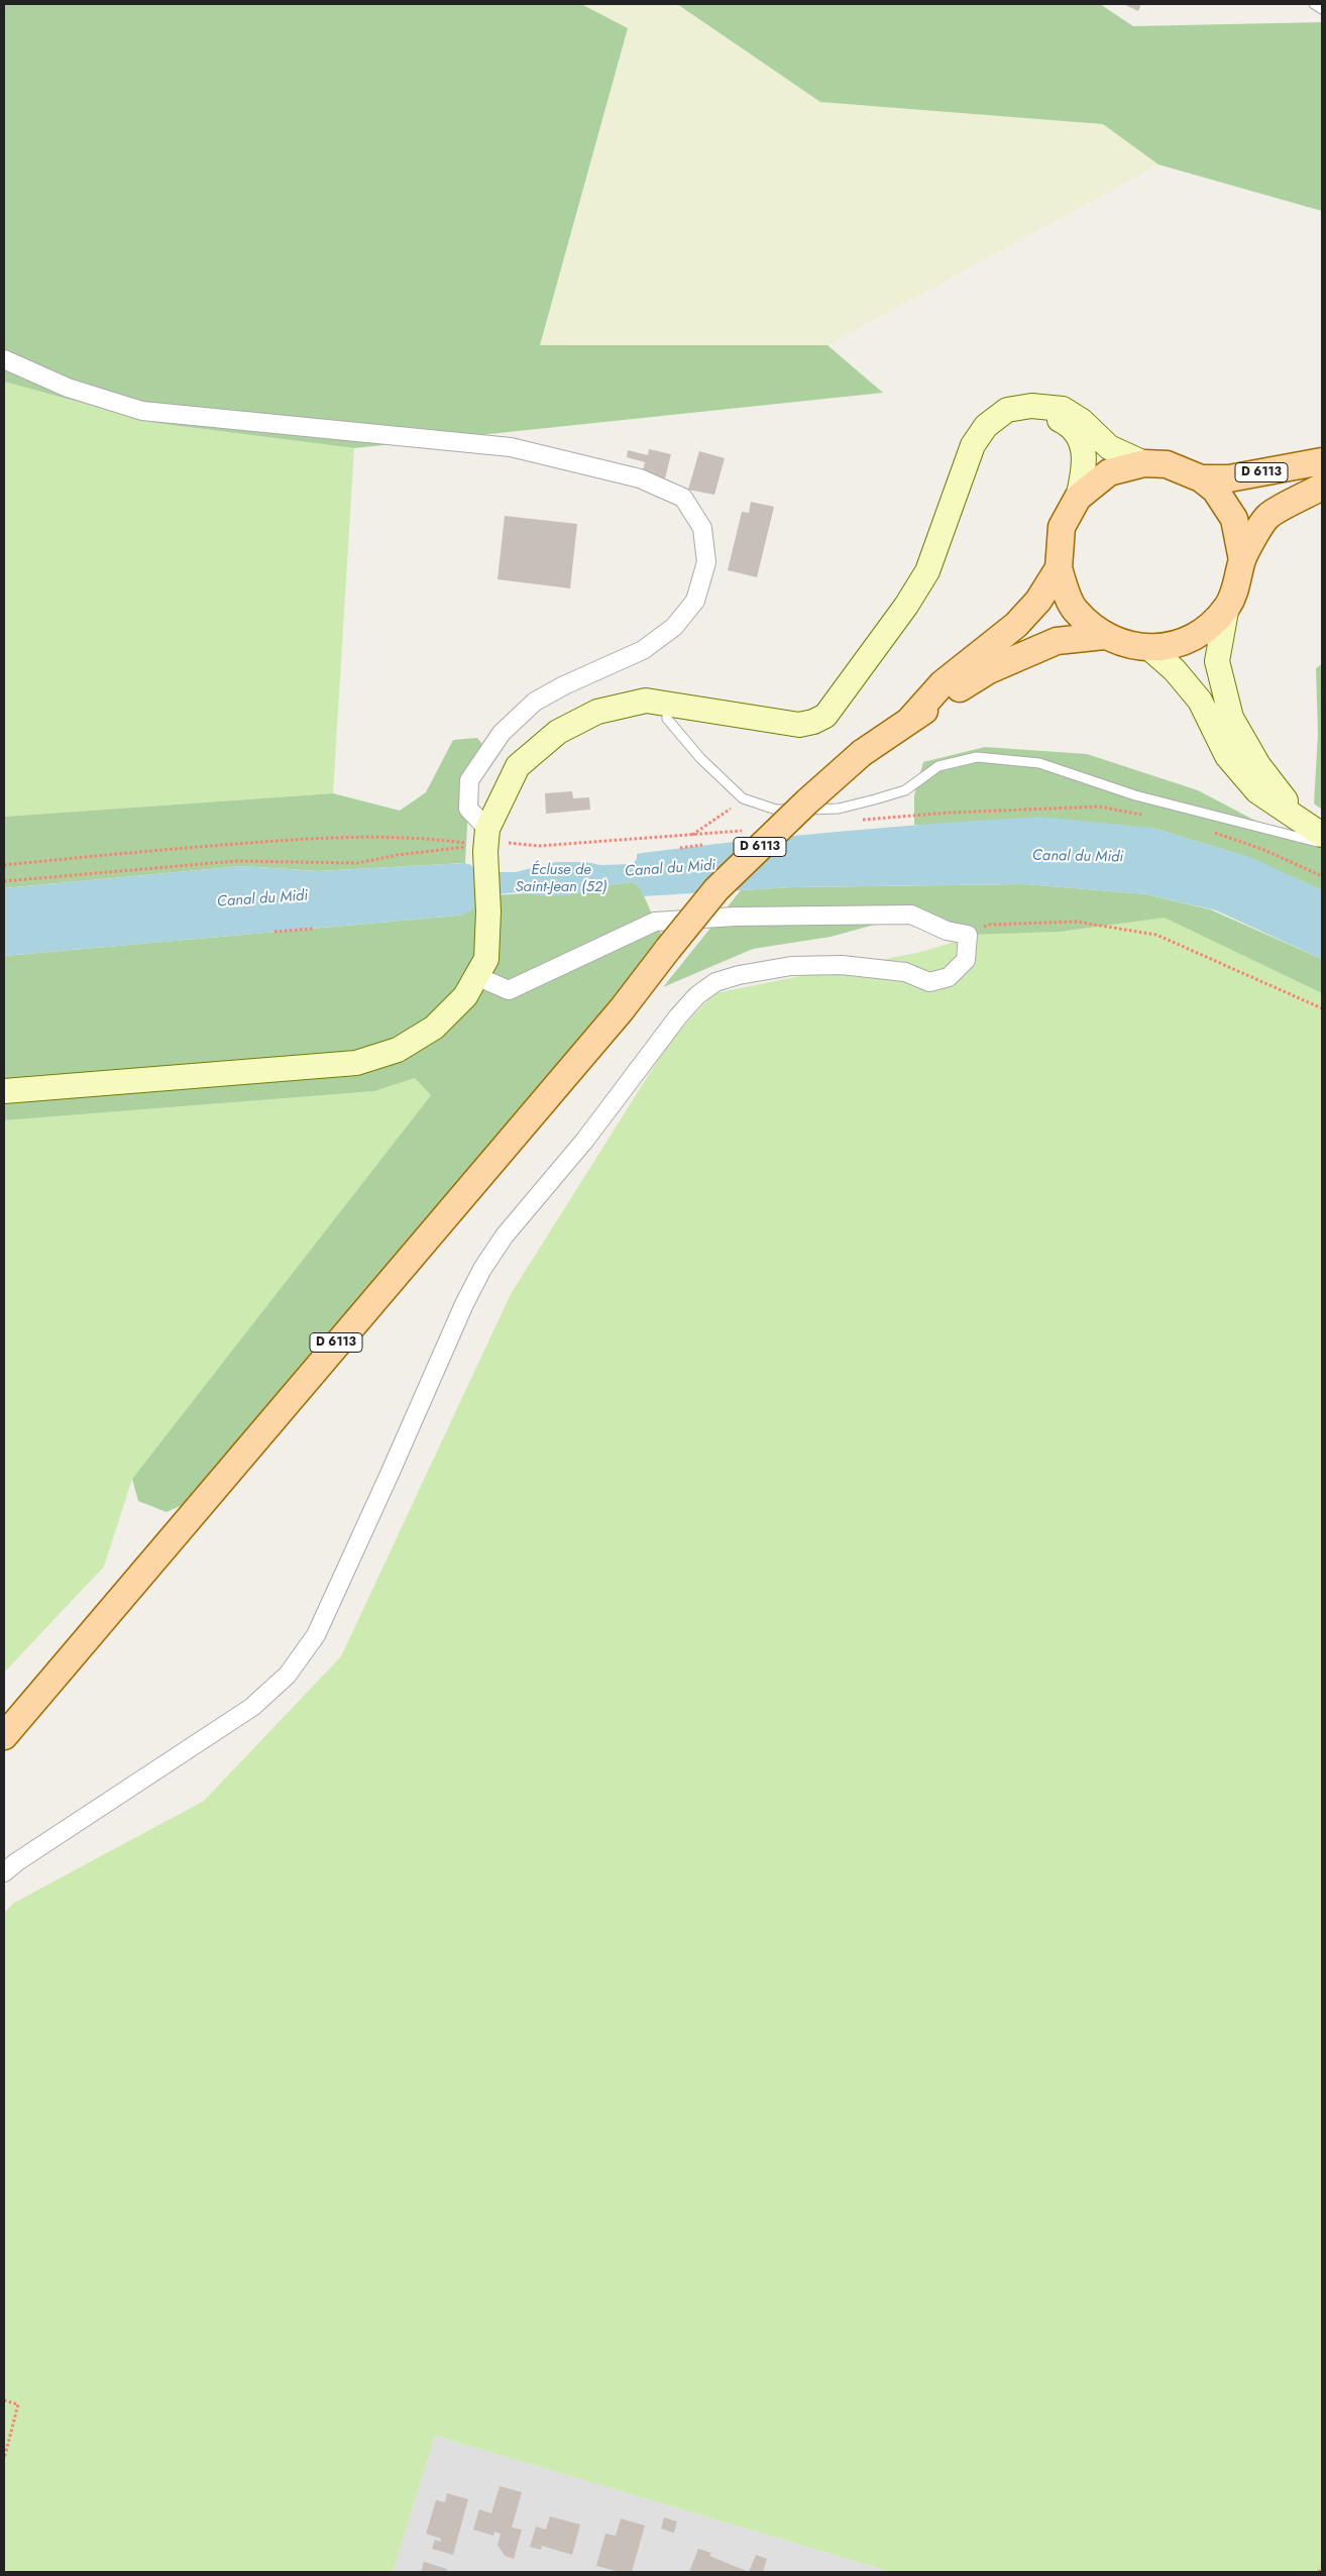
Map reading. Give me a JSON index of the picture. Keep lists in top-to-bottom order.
{
  "streets": {
    "main road": ["D 6113"]
  },
  "water": ["Canal du Midi", "Écluse de Saint-Jean (52)"]
}
